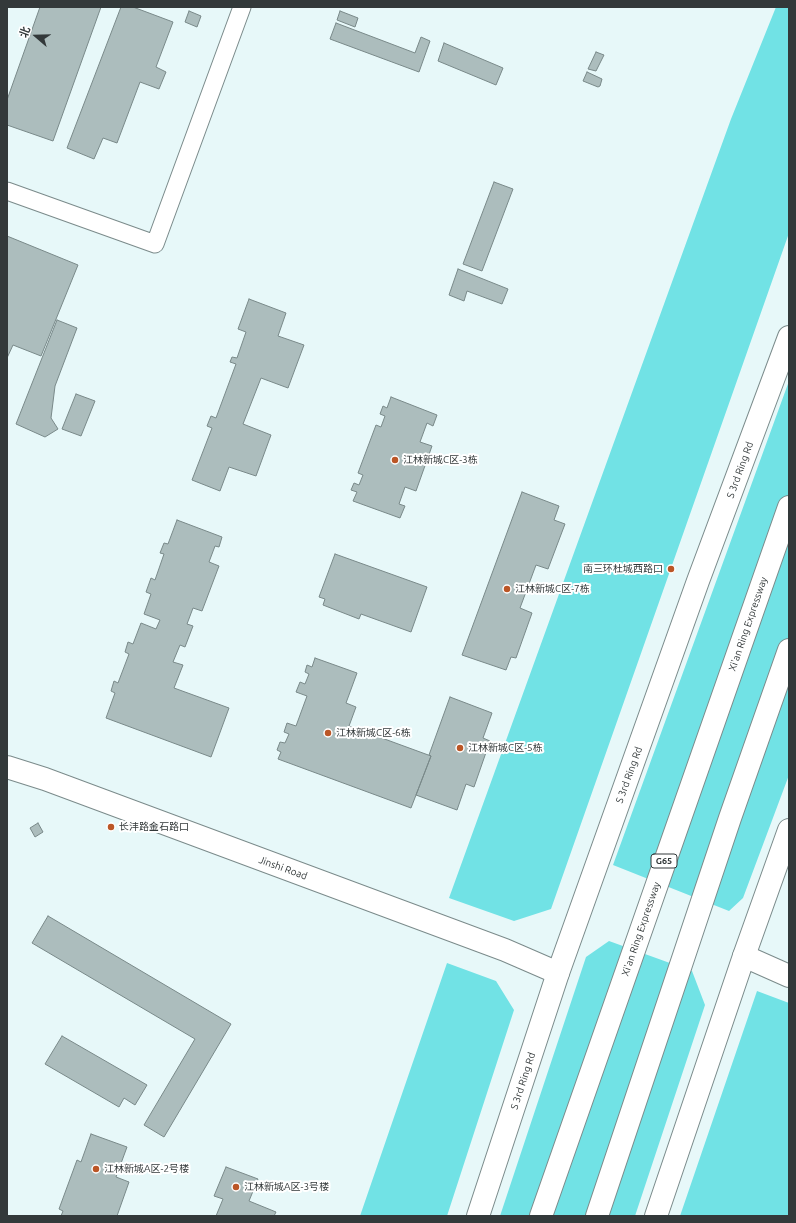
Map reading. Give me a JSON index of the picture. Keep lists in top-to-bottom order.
{
  "streets": {
    "main road": [
      "S 3rd Ring Rd",
      "Xi'an Ring Expressway",
      "G65",
      "Jinshi Road"
    ]
  },
  "crossings": [
    ["S 3rd Ring Rd", "Jinshi Road"]
  ],
  "places": [
    "江林新城C区-3栋",
    "南三环杜城西路口",
    "江林新城C区-7栋",
    "江林新城C区-6栋",
    "江林新城C区-5栋",
    "长沣路金石路口",
    "江林新城A区-2号楼",
    "江林新城A区-3号楼"
  ],
  "north": "left"
}
